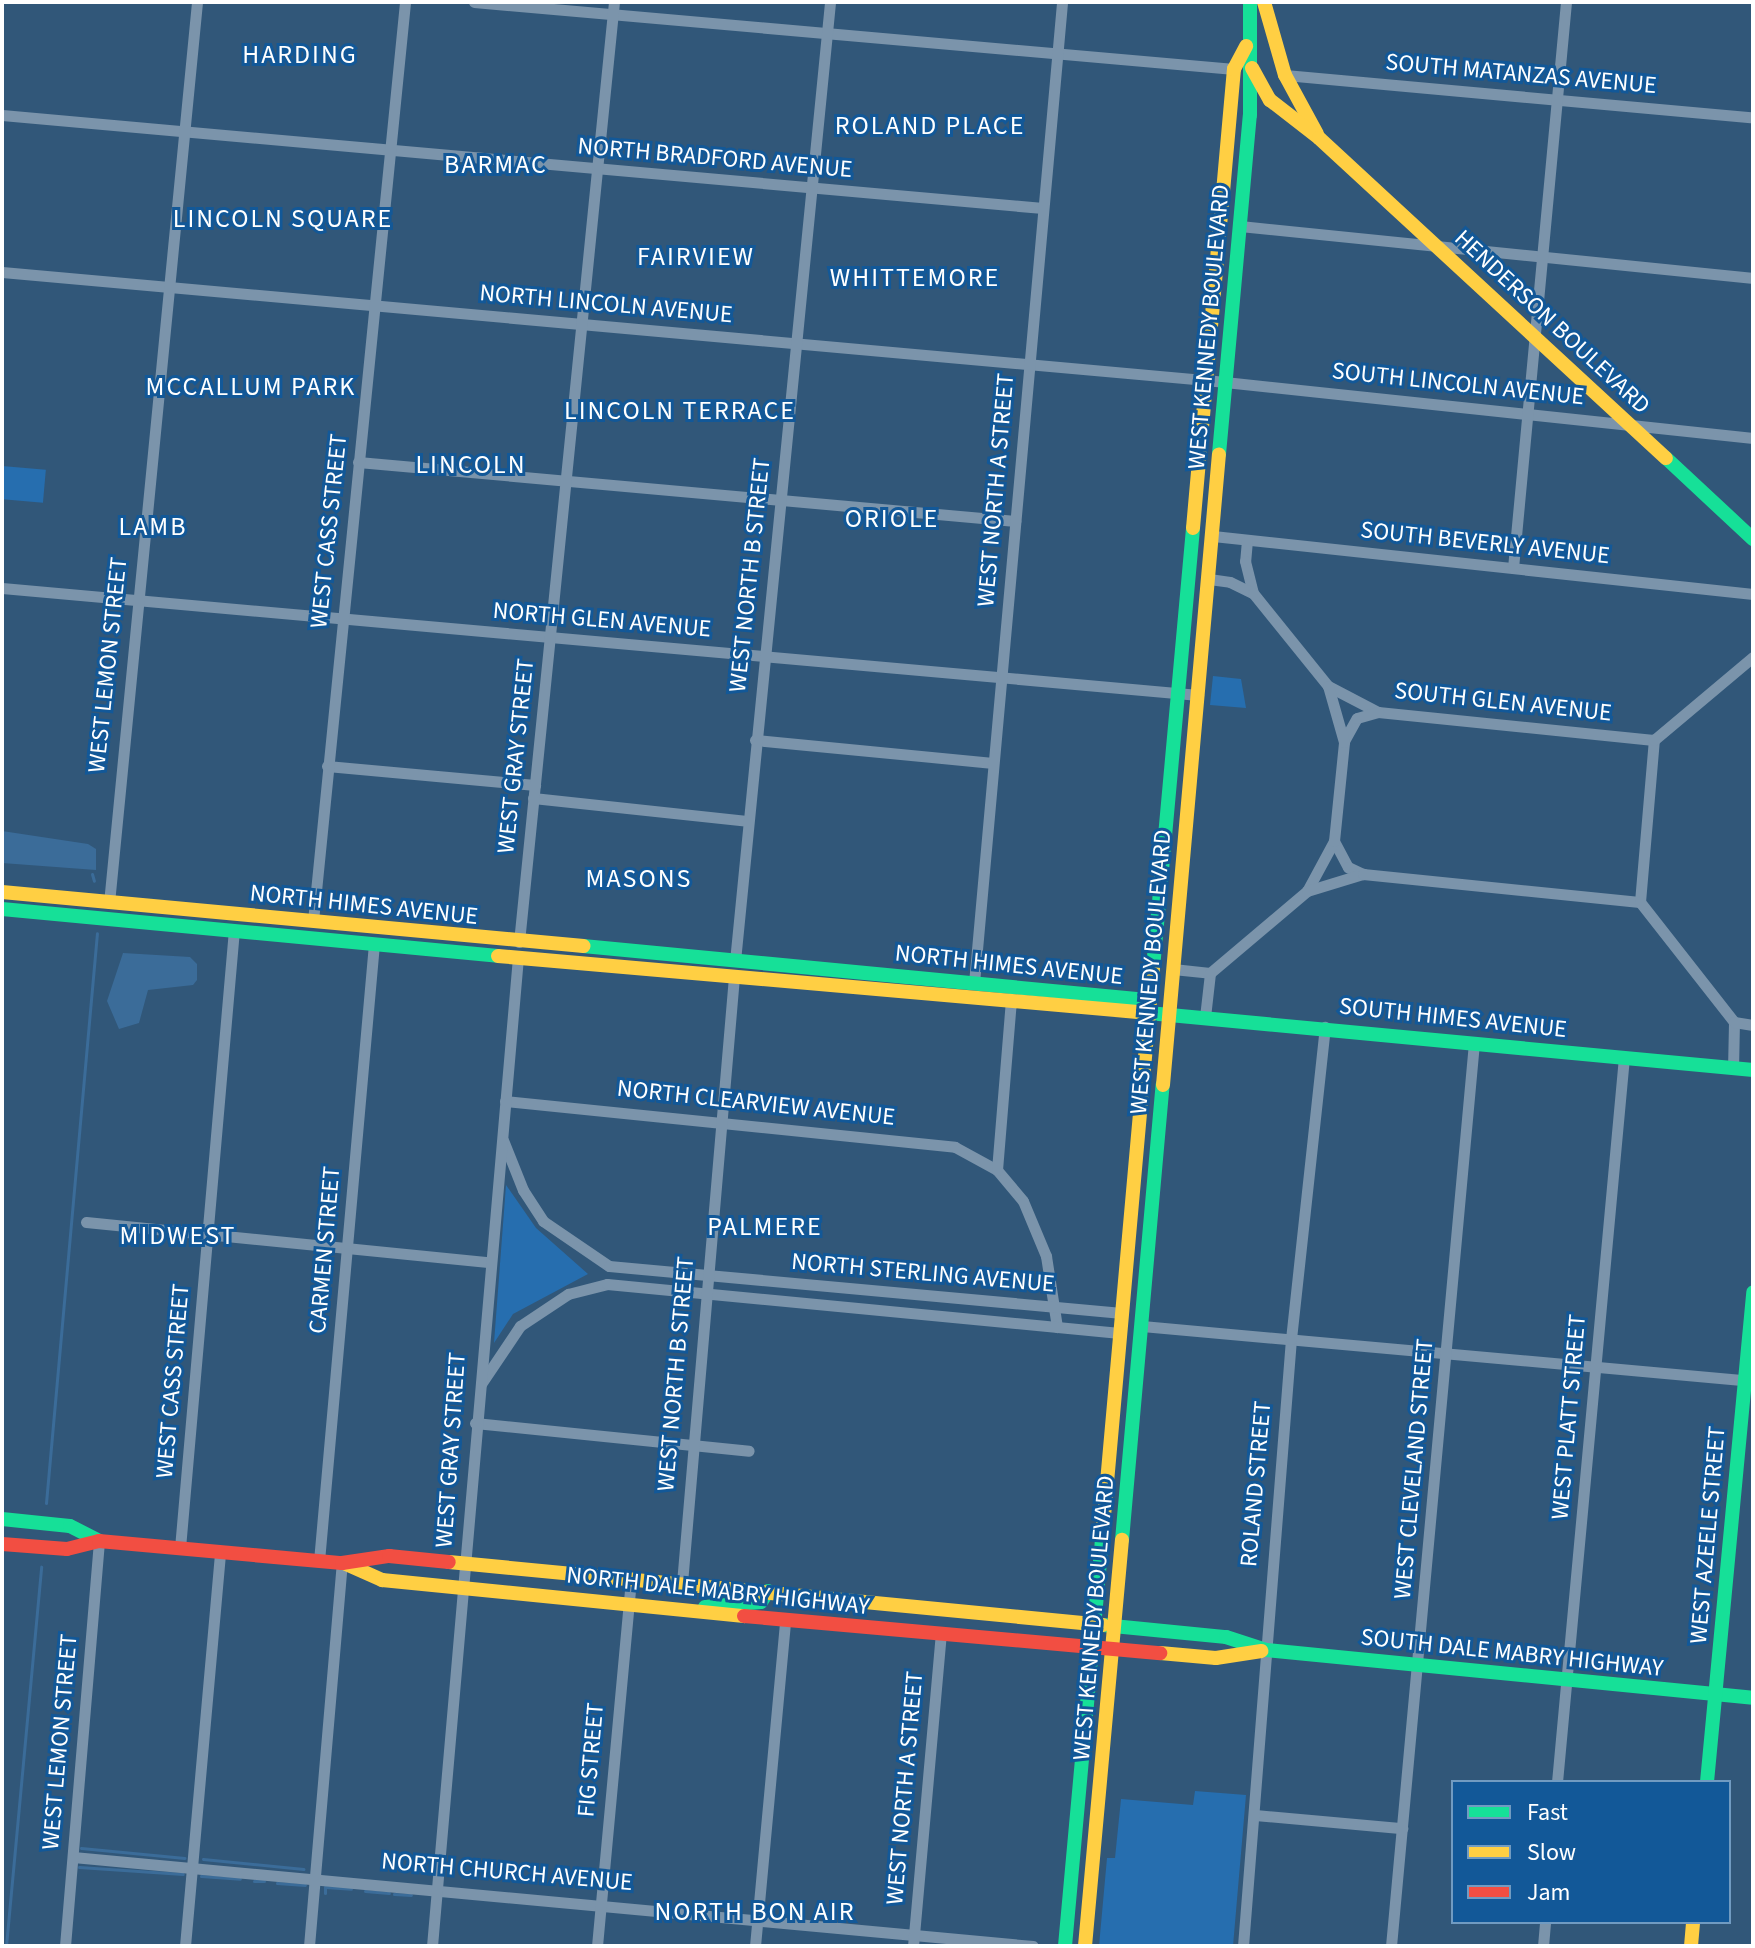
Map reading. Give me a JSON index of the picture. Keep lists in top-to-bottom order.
{
  "streets": {
    "main road": [
      "HENDERSON BOULEVARD",
      "WEST KENNEDY BOULEVARD",
      "NORTH HIMES AVENUE",
      "SOUTH HIMES AVENUE",
      "WEST AZEELE STREET",
      "NORTH DALE MABRY HIGHWAY",
      "SOUTH DALE MABRY HIGHWAY"
    ],
    "street": [
      "SOUTH MATANZAS AVENUE",
      "NORTH BRADFORD AVENUE",
      "NORTH LINCOLN AVENUE",
      "SOUTH LINCOLN AVENUE",
      "WEST NORTH A STREET",
      "WEST CASS STREET",
      "SOUTH BEVERLY AVENUE",
      "WEST NORTH B STREET",
      "NORTH GLEN AVENUE",
      "WEST LEMON STREET",
      "SOUTH GLEN AVENUE",
      "WEST GRAY STREET",
      "NORTH CLEARVIEW AVENUE",
      "CARMEN STREET",
      "NORTH STERLING AVENUE",
      "WEST PLATT STREET",
      "WEST CLEVELAND STREET",
      "ROLAND STREET",
      "FIG STREET",
      "NORTH CHURCH AVENUE"
    ]
  },
  "crossings": [
    ["SOUTH MATANZAS AVENUE", "HENDERSON BOULEVARD"],
    ["NORTH BRADFORD AVENUE", "WEST NORTH A STREET"],
    ["NORTH BRADFORD AVENUE", "WEST CASS STREET"],
    ["NORTH BRADFORD AVENUE", "WEST NORTH B STREET"],
    ["NORTH BRADFORD AVENUE", "WEST LEMON STREET"],
    ["NORTH BRADFORD AVENUE", "WEST GRAY STREET"],
    ["NORTH LINCOLN AVENUE", "WEST KENNEDY BOULEVARD"],
    ["NORTH LINCOLN AVENUE", "SOUTH LINCOLN AVENUE"],
    ["NORTH LINCOLN AVENUE", "WEST NORTH A STREET"],
    ["NORTH LINCOLN AVENUE", "WEST CASS STREET"],
    ["NORTH LINCOLN AVENUE", "WEST NORTH B STREET"],
    ["NORTH LINCOLN AVENUE", "WEST LEMON STREET"],
    ["NORTH LINCOLN AVENUE", "WEST GRAY STREET"],
    ["HENDERSON BOULEVARD", "WEST KENNEDY BOULEVARD"],
    ["HENDERSON BOULEVARD", "SOUTH LINCOLN AVENUE"],
    ["WEST KENNEDY BOULEVARD", "SOUTH LINCOLN AVENUE"],
    ["WEST KENNEDY BOULEVARD", "SOUTH BEVERLY AVENUE"],
    ["WEST KENNEDY BOULEVARD", "NORTH GLEN AVENUE"],
    ["WEST KENNEDY BOULEVARD", "NORTH HIMES AVENUE"],
    ["WEST KENNEDY BOULEVARD", "SOUTH HIMES AVENUE"],
    ["WEST KENNEDY BOULEVARD", "NORTH STERLING AVENUE"],
    ["WEST KENNEDY BOULEVARD", "NORTH DALE MABRY HIGHWAY"],
    ["WEST NORTH A STREET", "NORTH GLEN AVENUE"],
    ["WEST NORTH A STREET", "NORTH HIMES AVENUE"],
    ["WEST NORTH A STREET", "NORTH DALE MABRY HIGHWAY"],
    ["WEST NORTH A STREET", "NORTH CHURCH AVENUE"],
    ["WEST CASS STREET", "NORTH GLEN AVENUE"],
    ["WEST CASS STREET", "NORTH HIMES AVENUE"],
    ["WEST CASS STREET", "NORTH DALE MABRY HIGHWAY"],
    ["SOUTH BEVERLY AVENUE", "SOUTH GLEN AVENUE"],
    ["WEST NORTH B STREET", "NORTH GLEN AVENUE"],
    ["WEST NORTH B STREET", "NORTH HIMES AVENUE"],
    ["WEST NORTH B STREET", "NORTH CLEARVIEW AVENUE"],
    ["WEST NORTH B STREET", "NORTH STERLING AVENUE"],
    ["WEST NORTH B STREET", "NORTH DALE MABRY HIGHWAY"],
    ["NORTH GLEN AVENUE", "WEST LEMON STREET"],
    ["NORTH GLEN AVENUE", "WEST GRAY STREET"],
    ["WEST LEMON STREET", "NORTH HIMES AVENUE"],
    ["WEST LEMON STREET", "NORTH DALE MABRY HIGHWAY"],
    ["WEST LEMON STREET", "NORTH CHURCH AVENUE"],
    ["WEST GRAY STREET", "NORTH HIMES AVENUE"],
    ["WEST GRAY STREET", "NORTH CLEARVIEW AVENUE"],
    ["WEST GRAY STREET", "NORTH STERLING AVENUE"],
    ["WEST GRAY STREET", "NORTH DALE MABRY HIGHWAY"],
    ["WEST GRAY STREET", "NORTH CHURCH AVENUE"],
    ["NORTH HIMES AVENUE", "SOUTH HIMES AVENUE"],
    ["NORTH HIMES AVENUE", "CARMEN STREET"],
    ["SOUTH HIMES AVENUE", "WEST PLATT STREET"],
    ["SOUTH HIMES AVENUE", "WEST CLEVELAND STREET"],
    ["SOUTH HIMES AVENUE", "ROLAND STREET"],
    ["CARMEN STREET", "NORTH DALE MABRY HIGHWAY"],
    ["WEST PLATT STREET", "SOUTH DALE MABRY HIGHWAY"],
    ["WEST CLEVELAND STREET", "SOUTH DALE MABRY HIGHWAY"],
    ["ROLAND STREET", "NORTH DALE MABRY HIGHWAY"],
    ["ROLAND STREET", "SOUTH DALE MABRY HIGHWAY"],
    ["WEST AZEELE STREET", "SOUTH DALE MABRY HIGHWAY"],
    ["NORTH DALE MABRY HIGHWAY", "SOUTH DALE MABRY HIGHWAY"],
    ["NORTH DALE MABRY HIGHWAY", "FIG STREET"],
    ["FIG STREET", "NORTH CHURCH AVENUE"]
  ],
  "districts": [
    "HARDING",
    "ROLAND PLACE",
    "BARMAC",
    "LINCOLN SQUARE",
    "FAIRVIEW",
    "WHITTEMORE",
    "MCCALLUM PARK",
    "LINCOLN TERRACE",
    "LINCOLN",
    "ORIOLE",
    "LAMB",
    "MASONS",
    "PALMERE",
    "MIDWEST",
    "NORTH BON AIR"
  ],
  "legend": ["Fast", "Slow", "Jam"]
}
